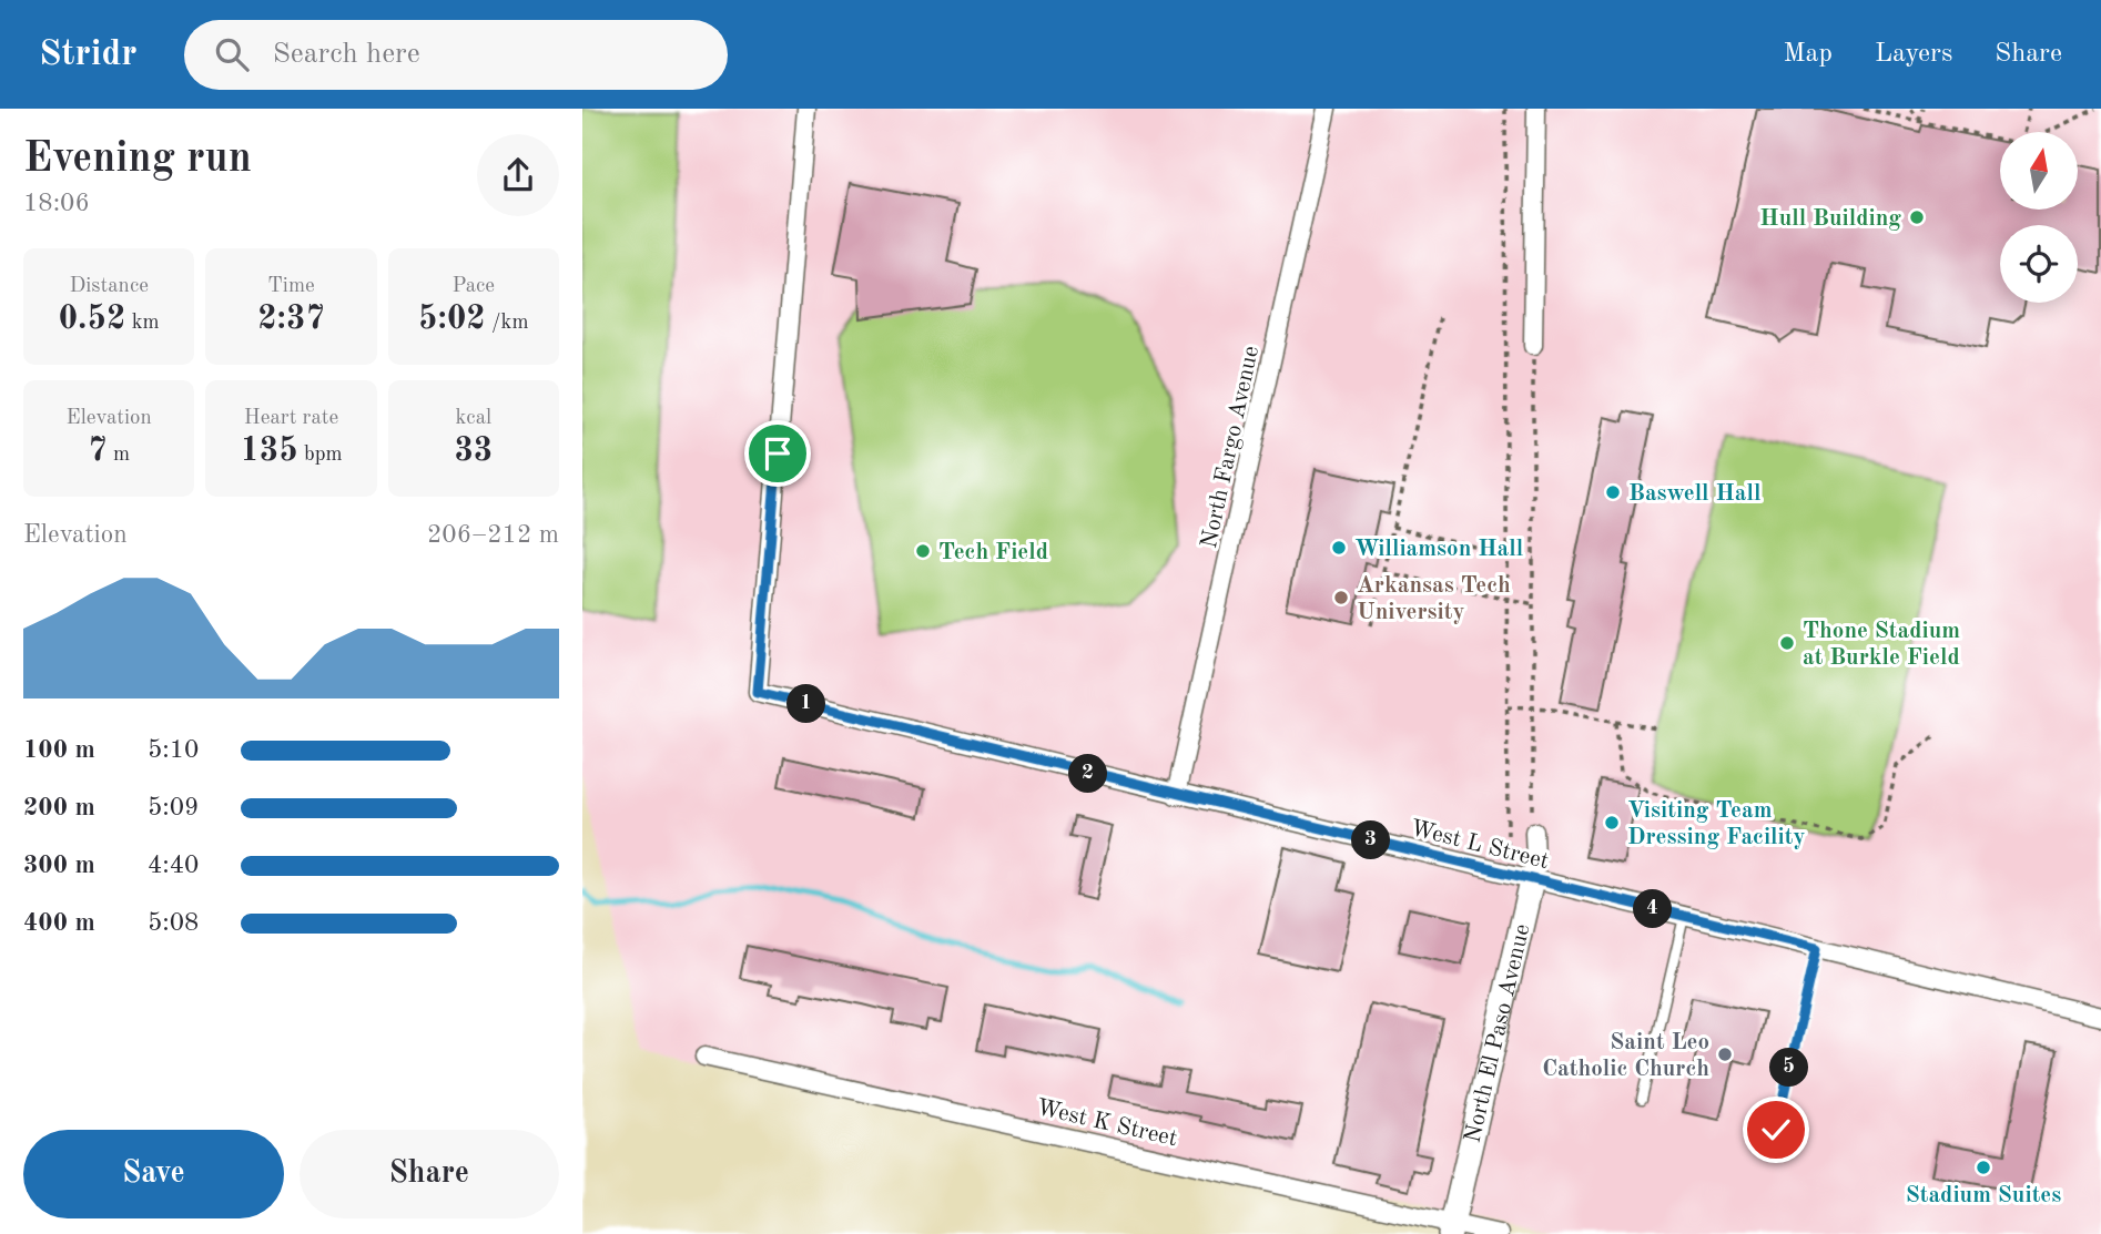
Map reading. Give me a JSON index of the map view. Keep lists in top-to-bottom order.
{
  "streets": {
    "street": [
      "North Fargo Avenue",
      "West L Street",
      "North El Paso Avenue",
      "West K Street"
    ]
  },
  "crossings": [
    ["North Fargo Avenue", "West L Street"],
    ["West L Street", "North El Paso Avenue"],
    ["North El Paso Avenue", "West K Street"]
  ],
  "places": [
    "Hull Building",
    "Baswell Hall",
    "Williamson Hall",
    "Tech Field",
    "Arkansas Tech University",
    "Thone Stadium at Burkle Field",
    "Visiting Team Dressing Facility",
    "Saint Leo Catholic Church",
    "Stadium Suites"
  ],
  "north": "top",
  "page": {
    "header": "Stridr",
    "search": "Search here",
    "nav": ["Map", "Layers", "Share"],
    "heading": ["Evening run", "18:06"],
    "stats": [
      ["Distance", "0.52 km"],
      ["Time", "2:37"],
      ["Pace", "5:02 /km"],
      ["Elevation", "7 m"],
      ["Heart rate", "135 bpm"],
      ["kcal", "33"]
    ],
    "chart": ["Elevation", "206–212 m"],
    "pins": [
      "1",
      "2",
      "3",
      "4",
      "5"
    ],
    "list": [
      {
        "name": "100 m",
        "note": "5:10"
      },
      {
        "name": "200 m",
        "note": "5:09"
      },
      {
        "name": "300 m",
        "note": "4:40"
      },
      {
        "name": "400 m",
        "note": "5:08"
      }
    ],
    "buttons": ["Save", "Share"]
  }
}
